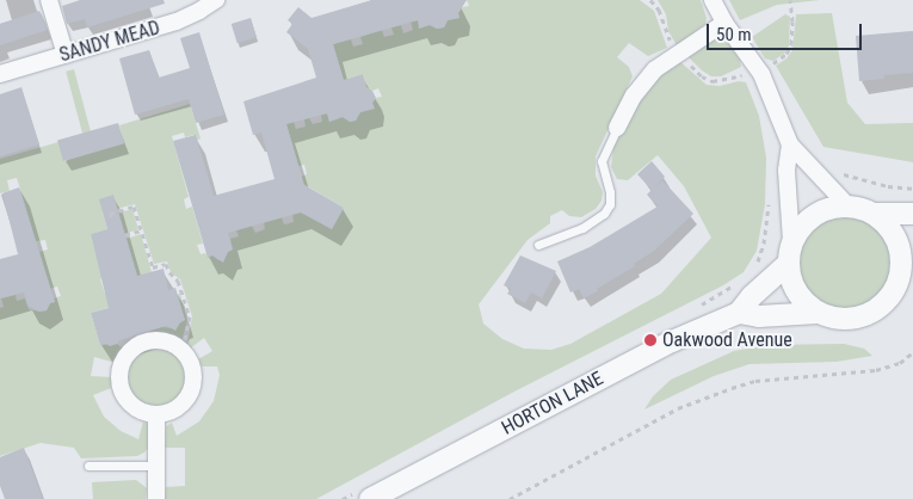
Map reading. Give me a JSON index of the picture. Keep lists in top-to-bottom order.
{
  "streets": {
    "street": ["SANDY MEAD", "HORTON LANE"]
  },
  "places": ["Oakwood Avenue"],
  "scale_bar": "50 m"
}
